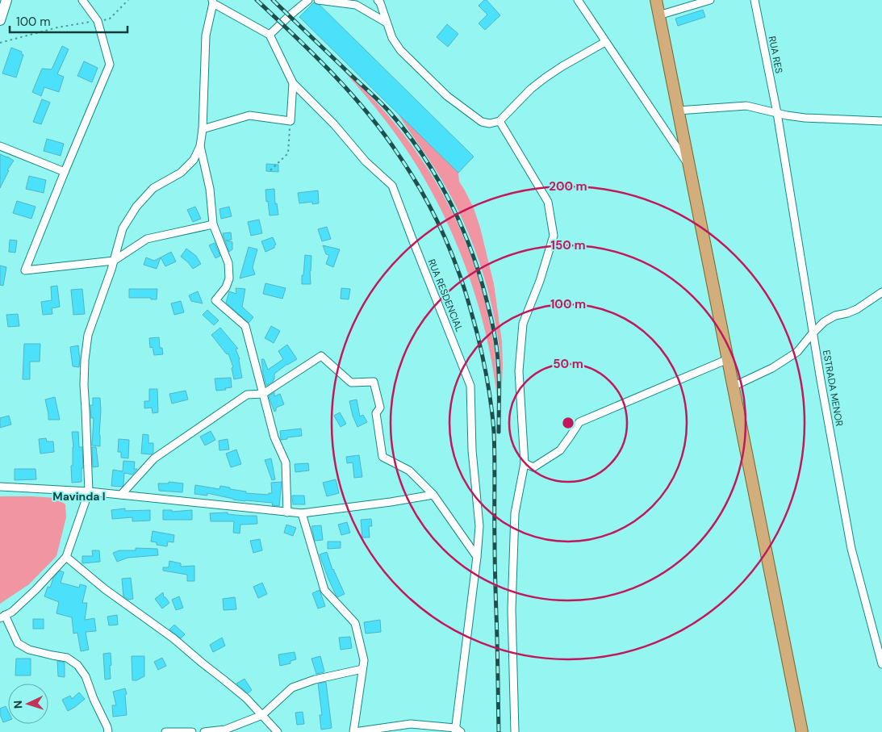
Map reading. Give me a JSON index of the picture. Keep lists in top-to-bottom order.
{
  "streets": {
    "street": ["RUA RES", "RUA RESDENCIAL", "ESTRADA MENOR"]
  },
  "crossings": [
    ["RUA RES", "ESTRADA MENOR"]
  ],
  "districts": ["Mavinda I"],
  "scale_bar": "100 m",
  "north": "left",
  "rings": [
    "200 m",
    "150 m",
    "100 m",
    "50 m"
  ]
}
